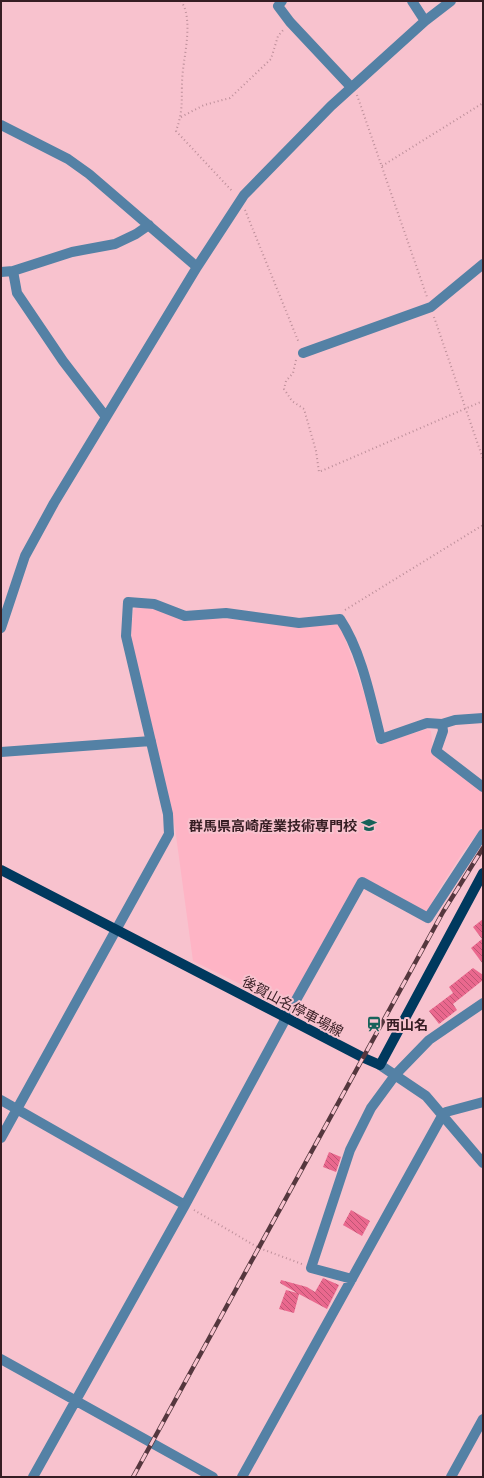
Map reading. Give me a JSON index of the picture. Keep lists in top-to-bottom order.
{
  "streets": {
    "main road": ["後賀山名停車場線"]
  },
  "places": {
    "school or university": ["群馬県高崎産業技術専門校"],
    "station": ["西山名"]
  }
}
